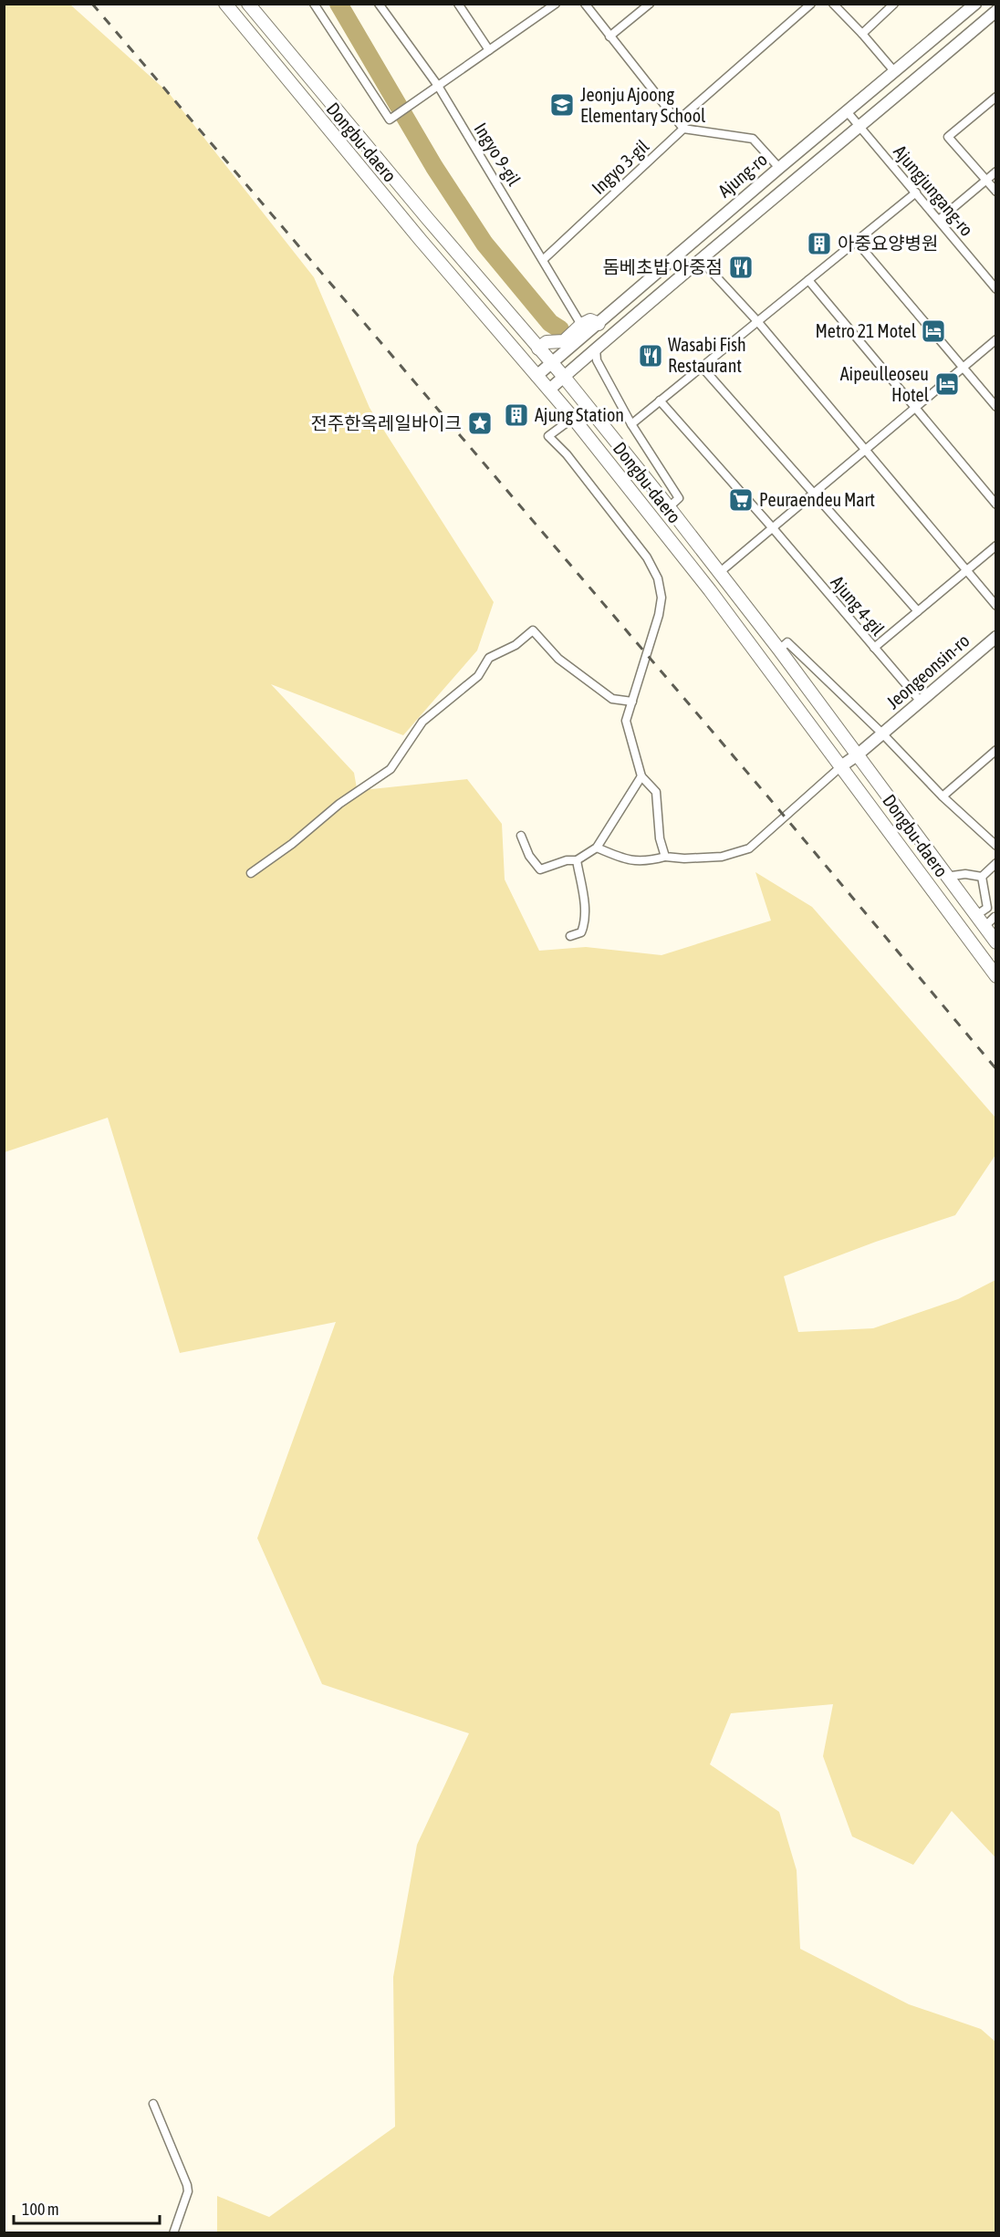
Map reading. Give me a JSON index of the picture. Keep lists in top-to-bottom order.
{
  "streets": {
    "main road": ["Dongbu-daero"],
    "street": [
      "Ingyo 9-gil",
      "Ingyo 3-gil",
      "Ajung-ro",
      "Ajungjungang-ro",
      "Ajung 4-gil",
      "Jeongeonsin-ro"
    ]
  },
  "crossings": [
    ["Dongbu-daero", "Ajung-ro"],
    ["Dongbu-daero", "Jeongeonsin-ro"],
    ["Ingyo 9-gil", "Ingyo 3-gil"],
    ["Ajung-ro", "Ajungjungang-ro"],
    ["Ajung 4-gil", "Jeongeonsin-ro"]
  ],
  "places": {
    "school or university": ["Jeonju Ajoong Elementary School"],
    "building": ["아중요양병원", "Ajung Station"],
    "restaurant": ["돔베초밥 아중점", "Wasabi Fish Restaurant"],
    "hotel": ["Metro 21 Motel", "Aipeulleoseu Hotel"],
    "place": ["전주한옥레일바이크"],
    "supermarket": ["Peuraendeu Mart"]
  },
  "scale_bar": "100 m"
}
